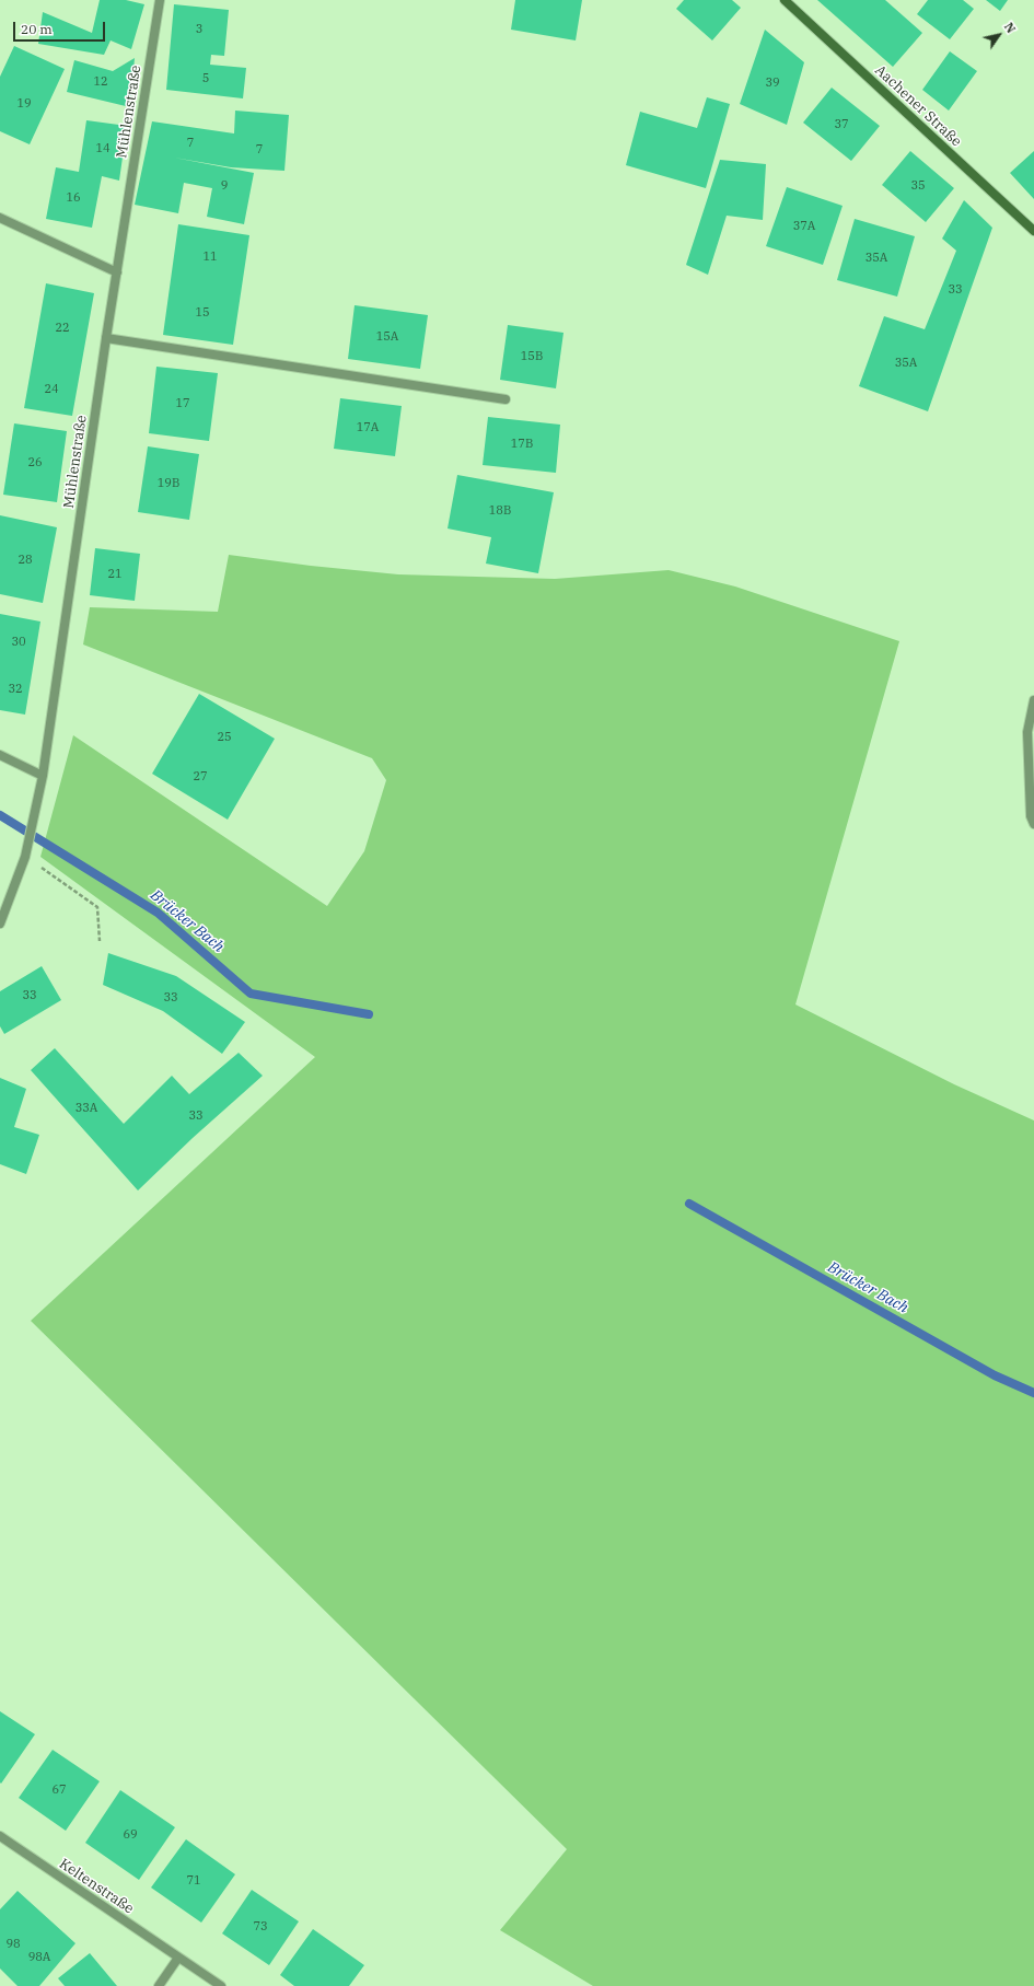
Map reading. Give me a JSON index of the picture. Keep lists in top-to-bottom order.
{
  "streets": {
    "main road": ["Aachener Straße"],
    "street": ["Mühlenstraße", "Keltenstraße"]
  },
  "water": ["Brücker Bach"],
  "house_numbers": [
    "3",
    "5",
    "12",
    "39",
    "19",
    "37",
    "7",
    "14",
    "7",
    "9",
    "35",
    "16",
    "37A",
    "11",
    "35A",
    "33",
    "15",
    "22",
    "15A",
    "15B",
    "35A",
    "24",
    "17",
    "17A",
    "17B",
    "26",
    "19B",
    "18B",
    "28",
    "21",
    "30",
    "32",
    "25",
    "27",
    "33",
    "33",
    "33A",
    "33",
    "67",
    "69",
    "71",
    "73",
    "98",
    "98A"
  ],
  "scale_bar": "20 m",
  "north": "top right"
}
